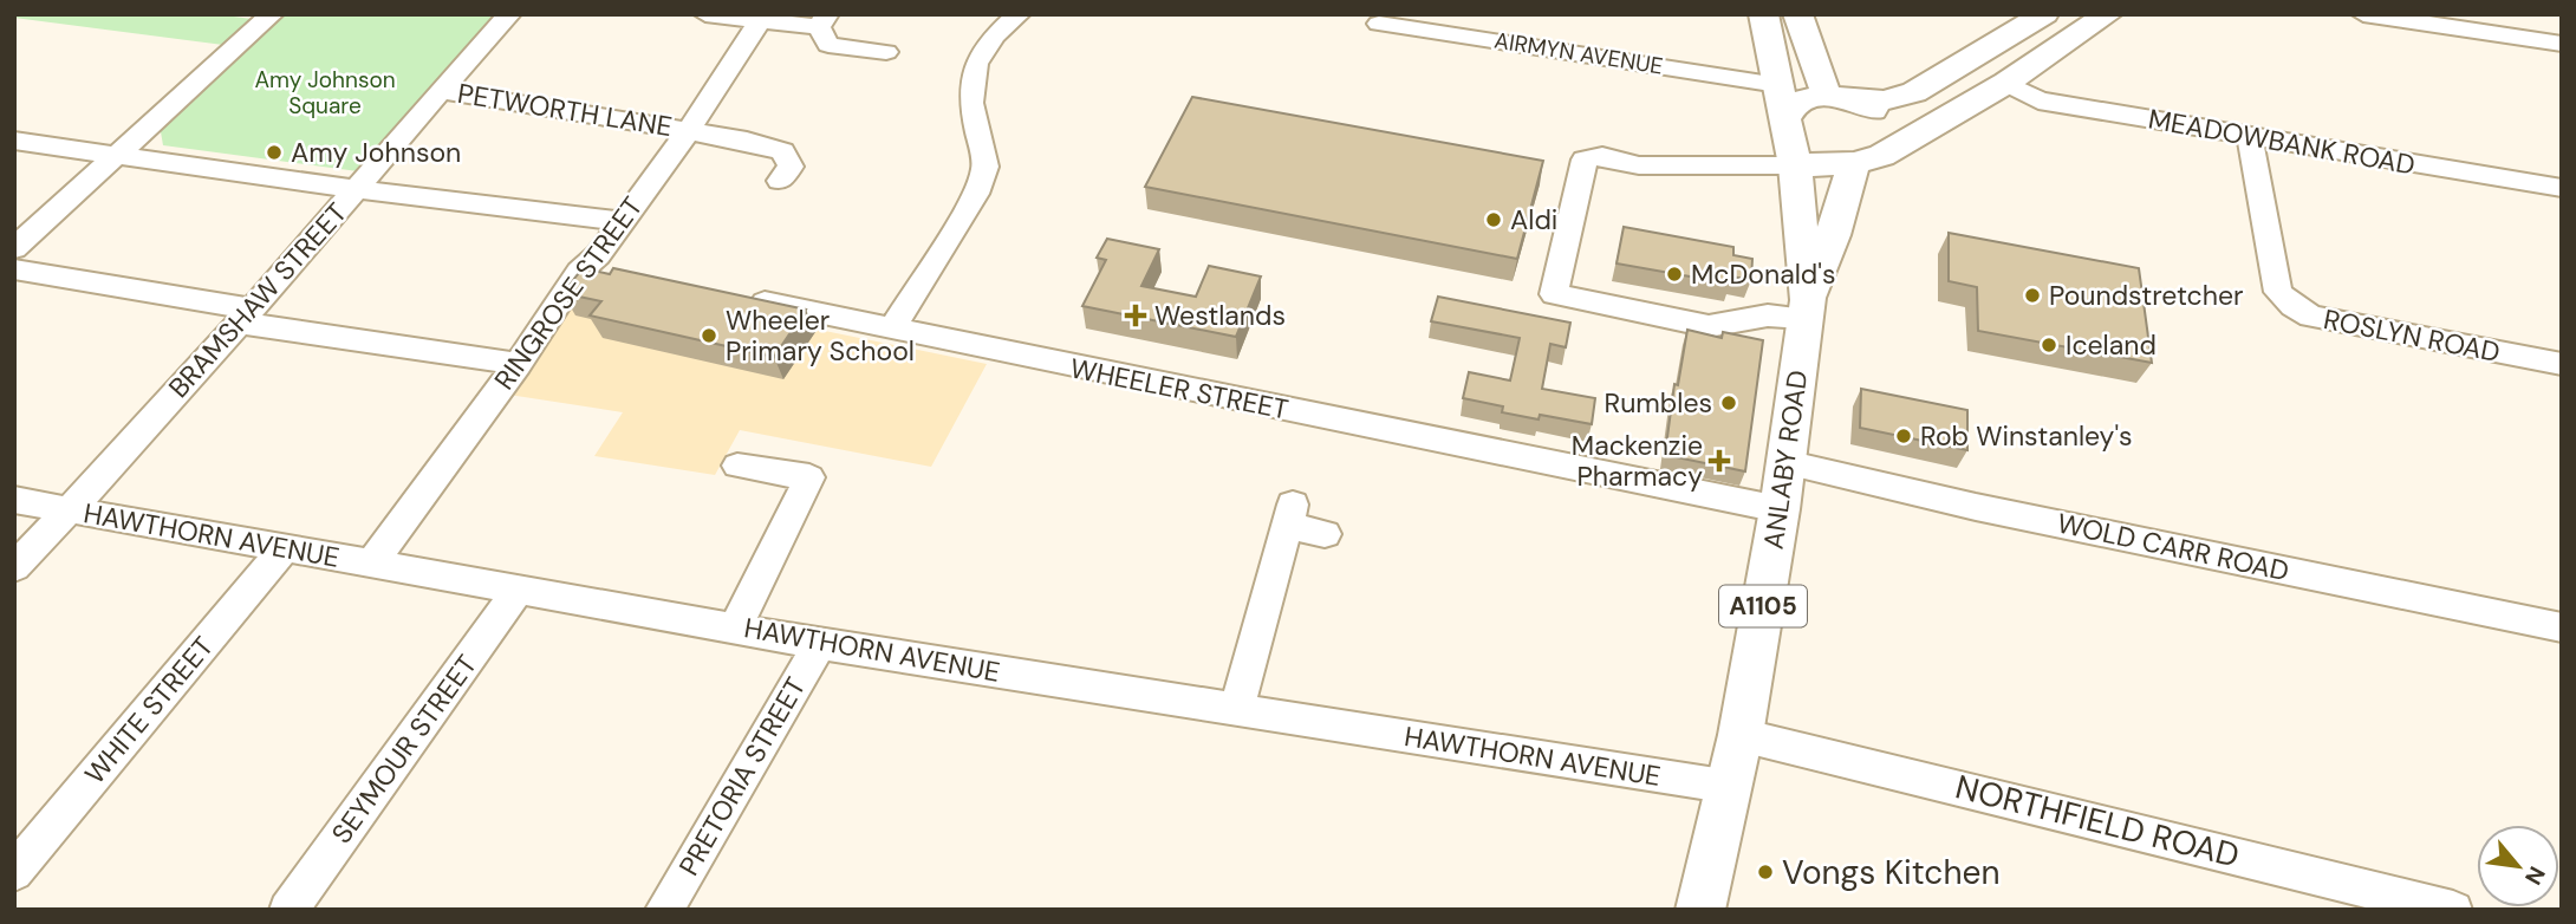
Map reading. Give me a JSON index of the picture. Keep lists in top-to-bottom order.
{
  "streets": {
    "main road": ["ANLABY ROAD", "A1105"],
    "street": [
      "AIRMYN AVENUE",
      "PETWORTH LANE",
      "MEADOWBANK ROAD",
      "RINGROSE STREET",
      "BRAMSHAW STREET",
      "ROSLYN ROAD",
      "WHEELER STREET",
      "HAWTHORN AVENUE",
      "WOLD CARR ROAD",
      "WHITE STREET",
      "SEYMOUR STREET",
      "PRETORIA STREET",
      "NORTHFIELD ROAD"
    ]
  },
  "crossings": [
    ["AIRMYN AVENUE", "A1105"],
    ["PETWORTH LANE", "RINGROSE STREET"],
    ["PETWORTH LANE", "BRAMSHAW STREET"],
    ["MEADOWBANK ROAD", "ROSLYN ROAD"],
    ["RINGROSE STREET", "HAWTHORN AVENUE"],
    ["BRAMSHAW STREET", "HAWTHORN AVENUE"],
    ["WHEELER STREET", "ANLABY ROAD"],
    ["ANLABY ROAD", "HAWTHORN AVENUE"],
    ["ANLABY ROAD", "WOLD CARR ROAD"],
    ["ANLABY ROAD", "A1105"],
    ["ANLABY ROAD", "NORTHFIELD ROAD"],
    ["HAWTHORN AVENUE", "WHITE STREET"],
    ["HAWTHORN AVENUE", "SEYMOUR STREET"],
    ["HAWTHORN AVENUE", "PRETORIA STREET"]
  ],
  "parks": ["Amy Johnson Square"],
  "places": {
    "other": [
      "Amy Johnson",
      "Aldi",
      "McDonald's",
      "Poundstretcher",
      "Wheeler Primary School",
      "Iceland",
      "Rumbles",
      "Rob Winstanley's",
      "Vongs Kitchen"
    ],
    "health": ["Westlands", "Mackenzie Pharmacy"]
  },
  "north": "bottom right"
}
